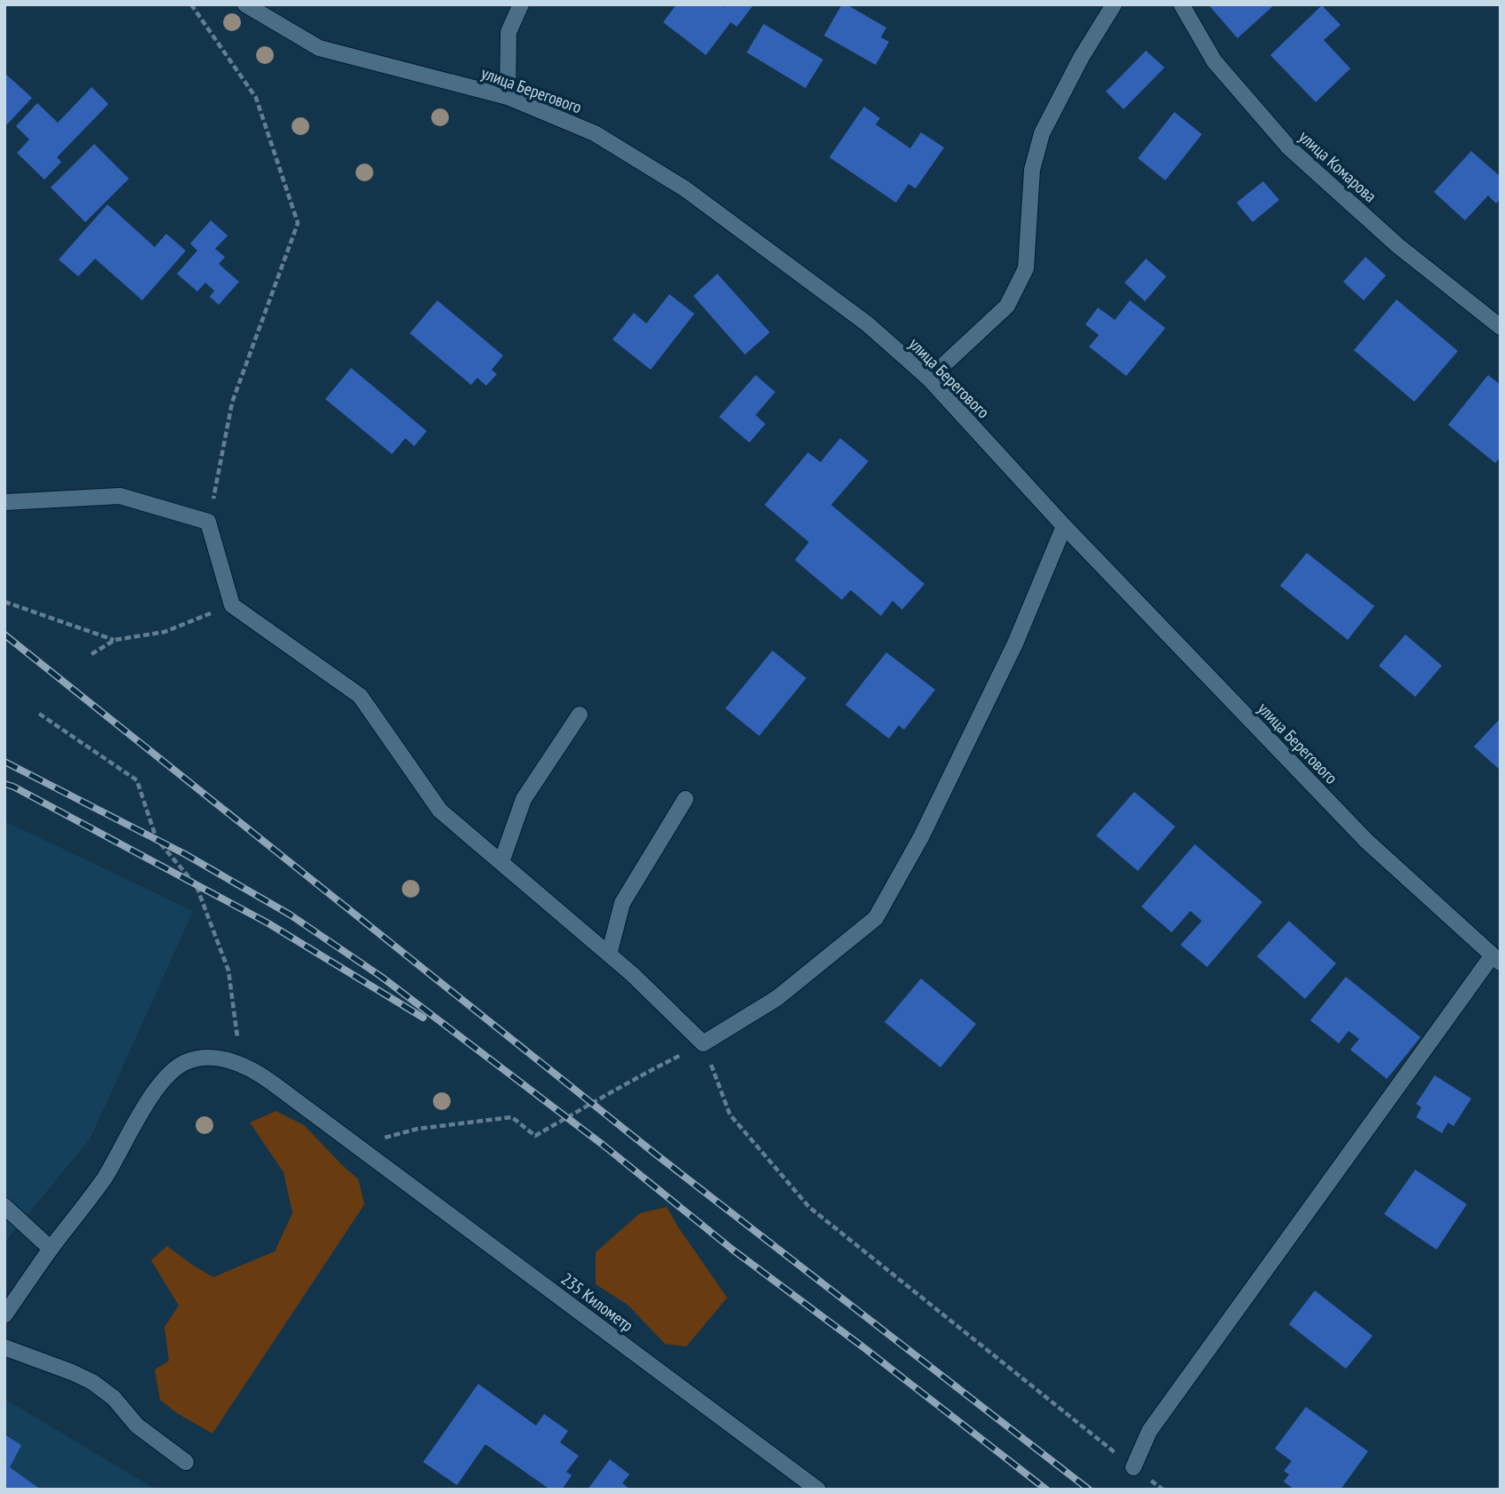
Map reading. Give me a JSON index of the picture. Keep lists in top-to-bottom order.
{
  "streets": {
    "street": ["улица Берегового", "улица Комарова", "235 Километр"]
  }
}
